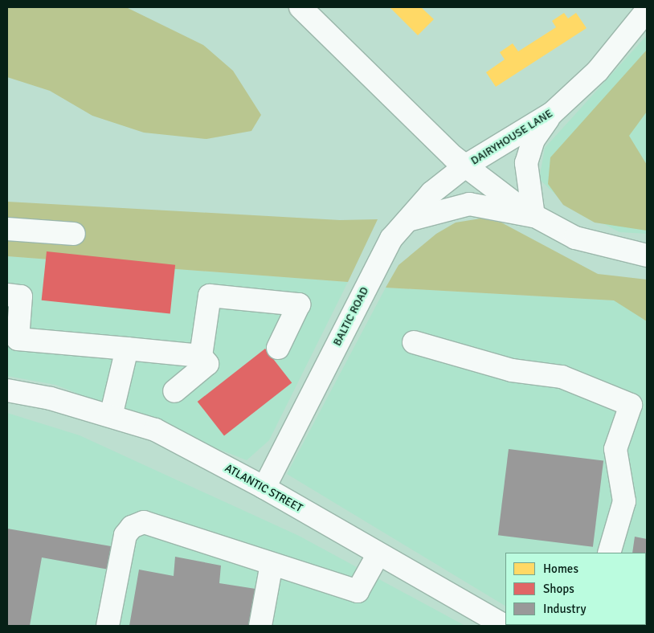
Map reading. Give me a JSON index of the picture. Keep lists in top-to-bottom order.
{
  "streets": {
    "street": ["DAIRYHOUSE LANE", "BALTIC ROAD", "ATLANTIC STREET"]
  },
  "crossings": [
    ["DAIRYHOUSE LANE", "BALTIC ROAD"],
    ["BALTIC ROAD", "ATLANTIC STREET"]
  ],
  "legend": ["Homes", "Shops", "Industry"]
}
